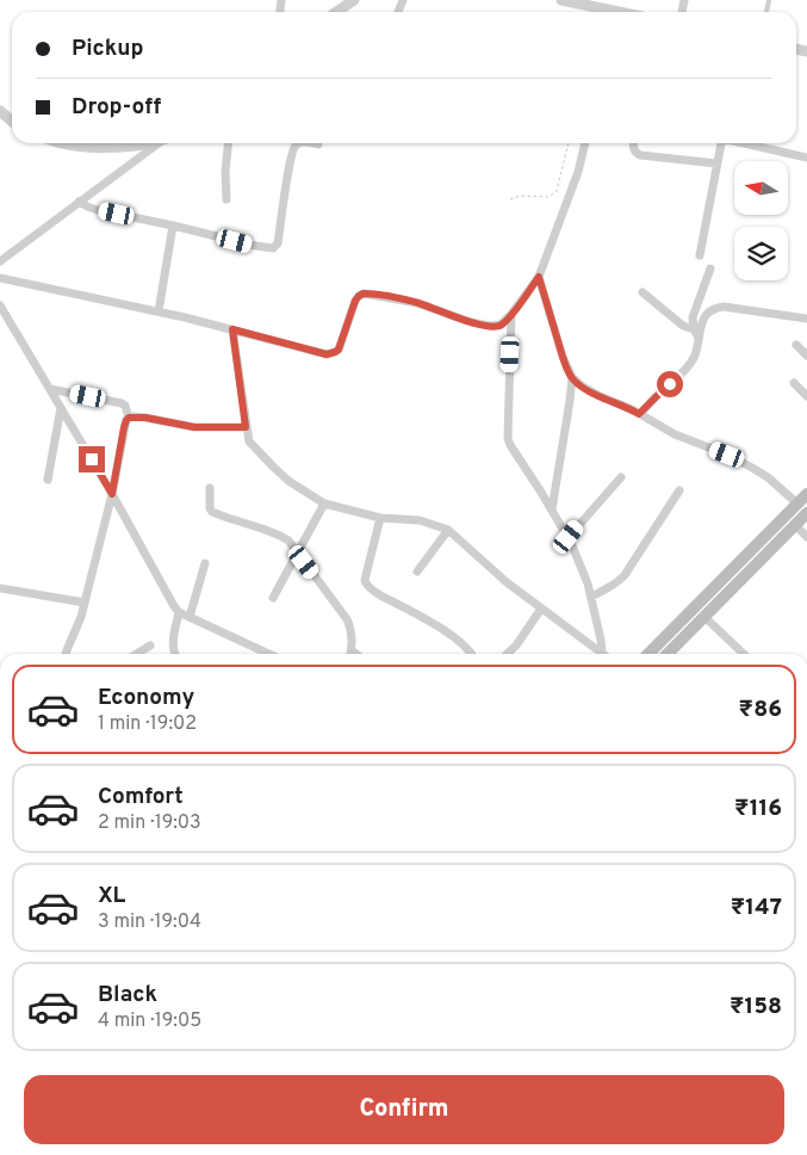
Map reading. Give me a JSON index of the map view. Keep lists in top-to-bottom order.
{
  "north": "left",
  "page": {
    "banner": ["Pickup", "Drop-off"],
    "list": [
      {
        "name": "Economy",
        "note": "1 min · 19:02",
        "value": "₹86"
      },
      {
        "name": "Comfort",
        "note": "2 min · 19:03",
        "value": "₹116"
      },
      {
        "name": "XL",
        "note": "3 min · 19:04",
        "value": "₹147"
      },
      {
        "name": "Black",
        "note": "4 min · 19:05",
        "value": "₹158"
      }
    ],
    "buttons": "Confirm"
  }
}
